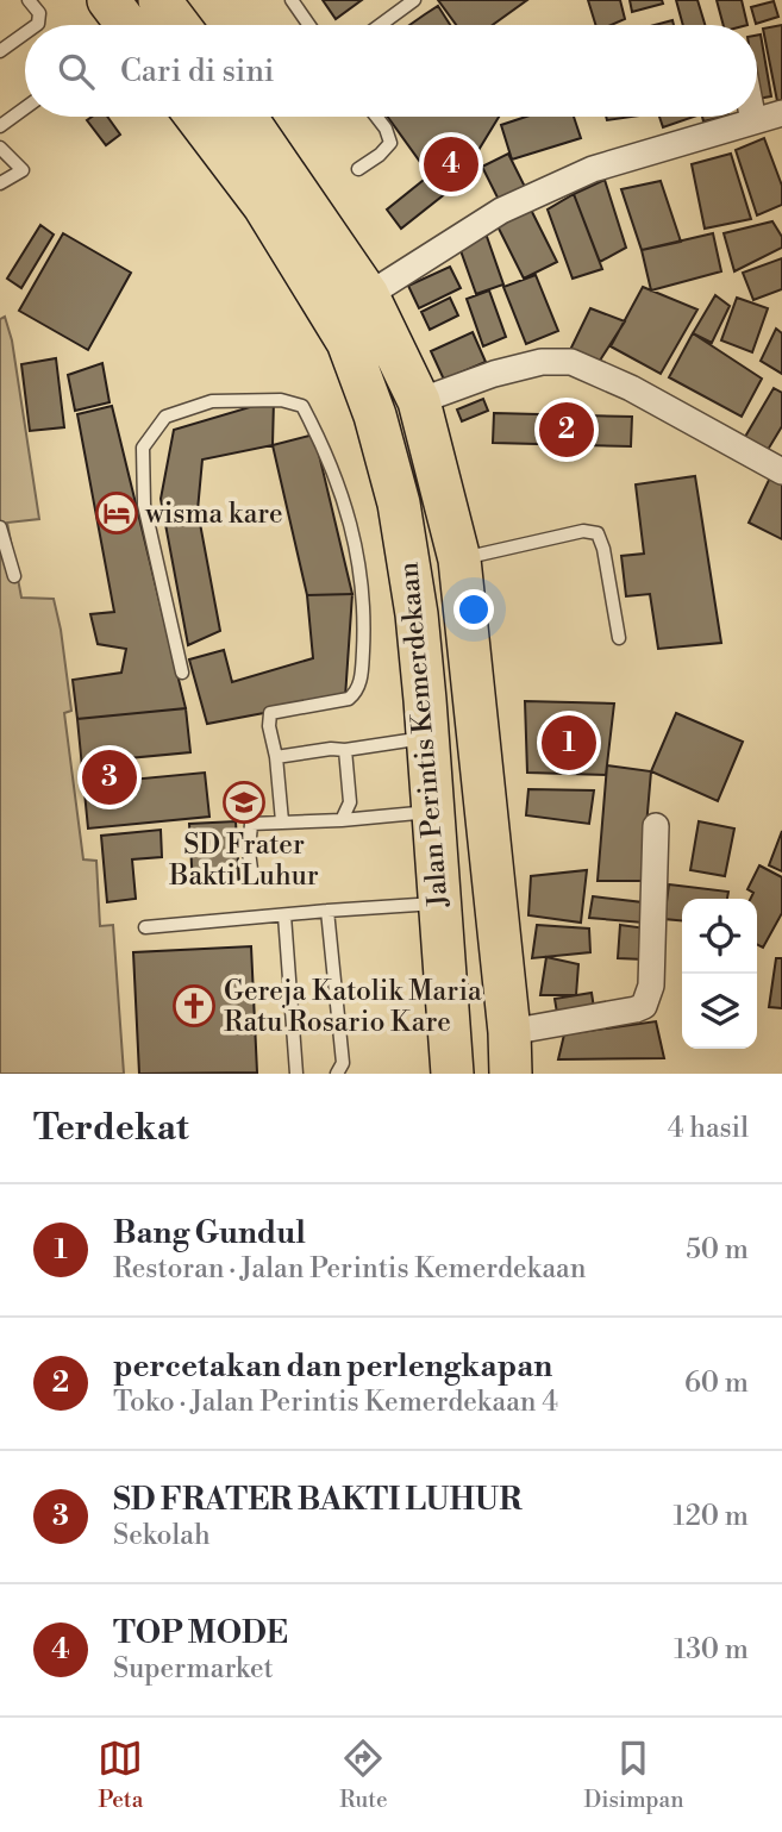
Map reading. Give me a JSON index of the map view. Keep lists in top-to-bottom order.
{
  "streets": {
    "highway": ["Jalan Perintis Kemerdekaan"]
  },
  "places": {
    "hotel": ["wisma kare"],
    "school or university": ["SD Frater Bakti Luhur"],
    "church": ["Gereja Katolik Maria Ratu Rosario Kare"]
  },
  "page": {
    "search": "Cari di sini",
    "pins": [
      "4",
      "2",
      "1",
      "3"
    ],
    "heading": ["Terdekat", "4 hasil"],
    "list": [
      {
        "mark": "1",
        "name": "Bang Gundul",
        "note": "Restoran · Jalan Perintis Kemerdekaan",
        "value": "50 m"
      },
      {
        "mark": "2",
        "name": "percetakan dan perlengkapan",
        "note": "Toko · Jalan Perintis Kemerdekaan 4",
        "value": "60 m"
      },
      {
        "mark": "3",
        "name": "SD FRATER BAKTI LUHUR",
        "note": "Sekolah",
        "value": "120 m"
      },
      {
        "mark": "4",
        "name": "TOP MODE",
        "note": "Supermarket",
        "value": "130 m"
      }
    ],
    "nav": ["Peta", "Rute", "Disimpan"]
  }
}
